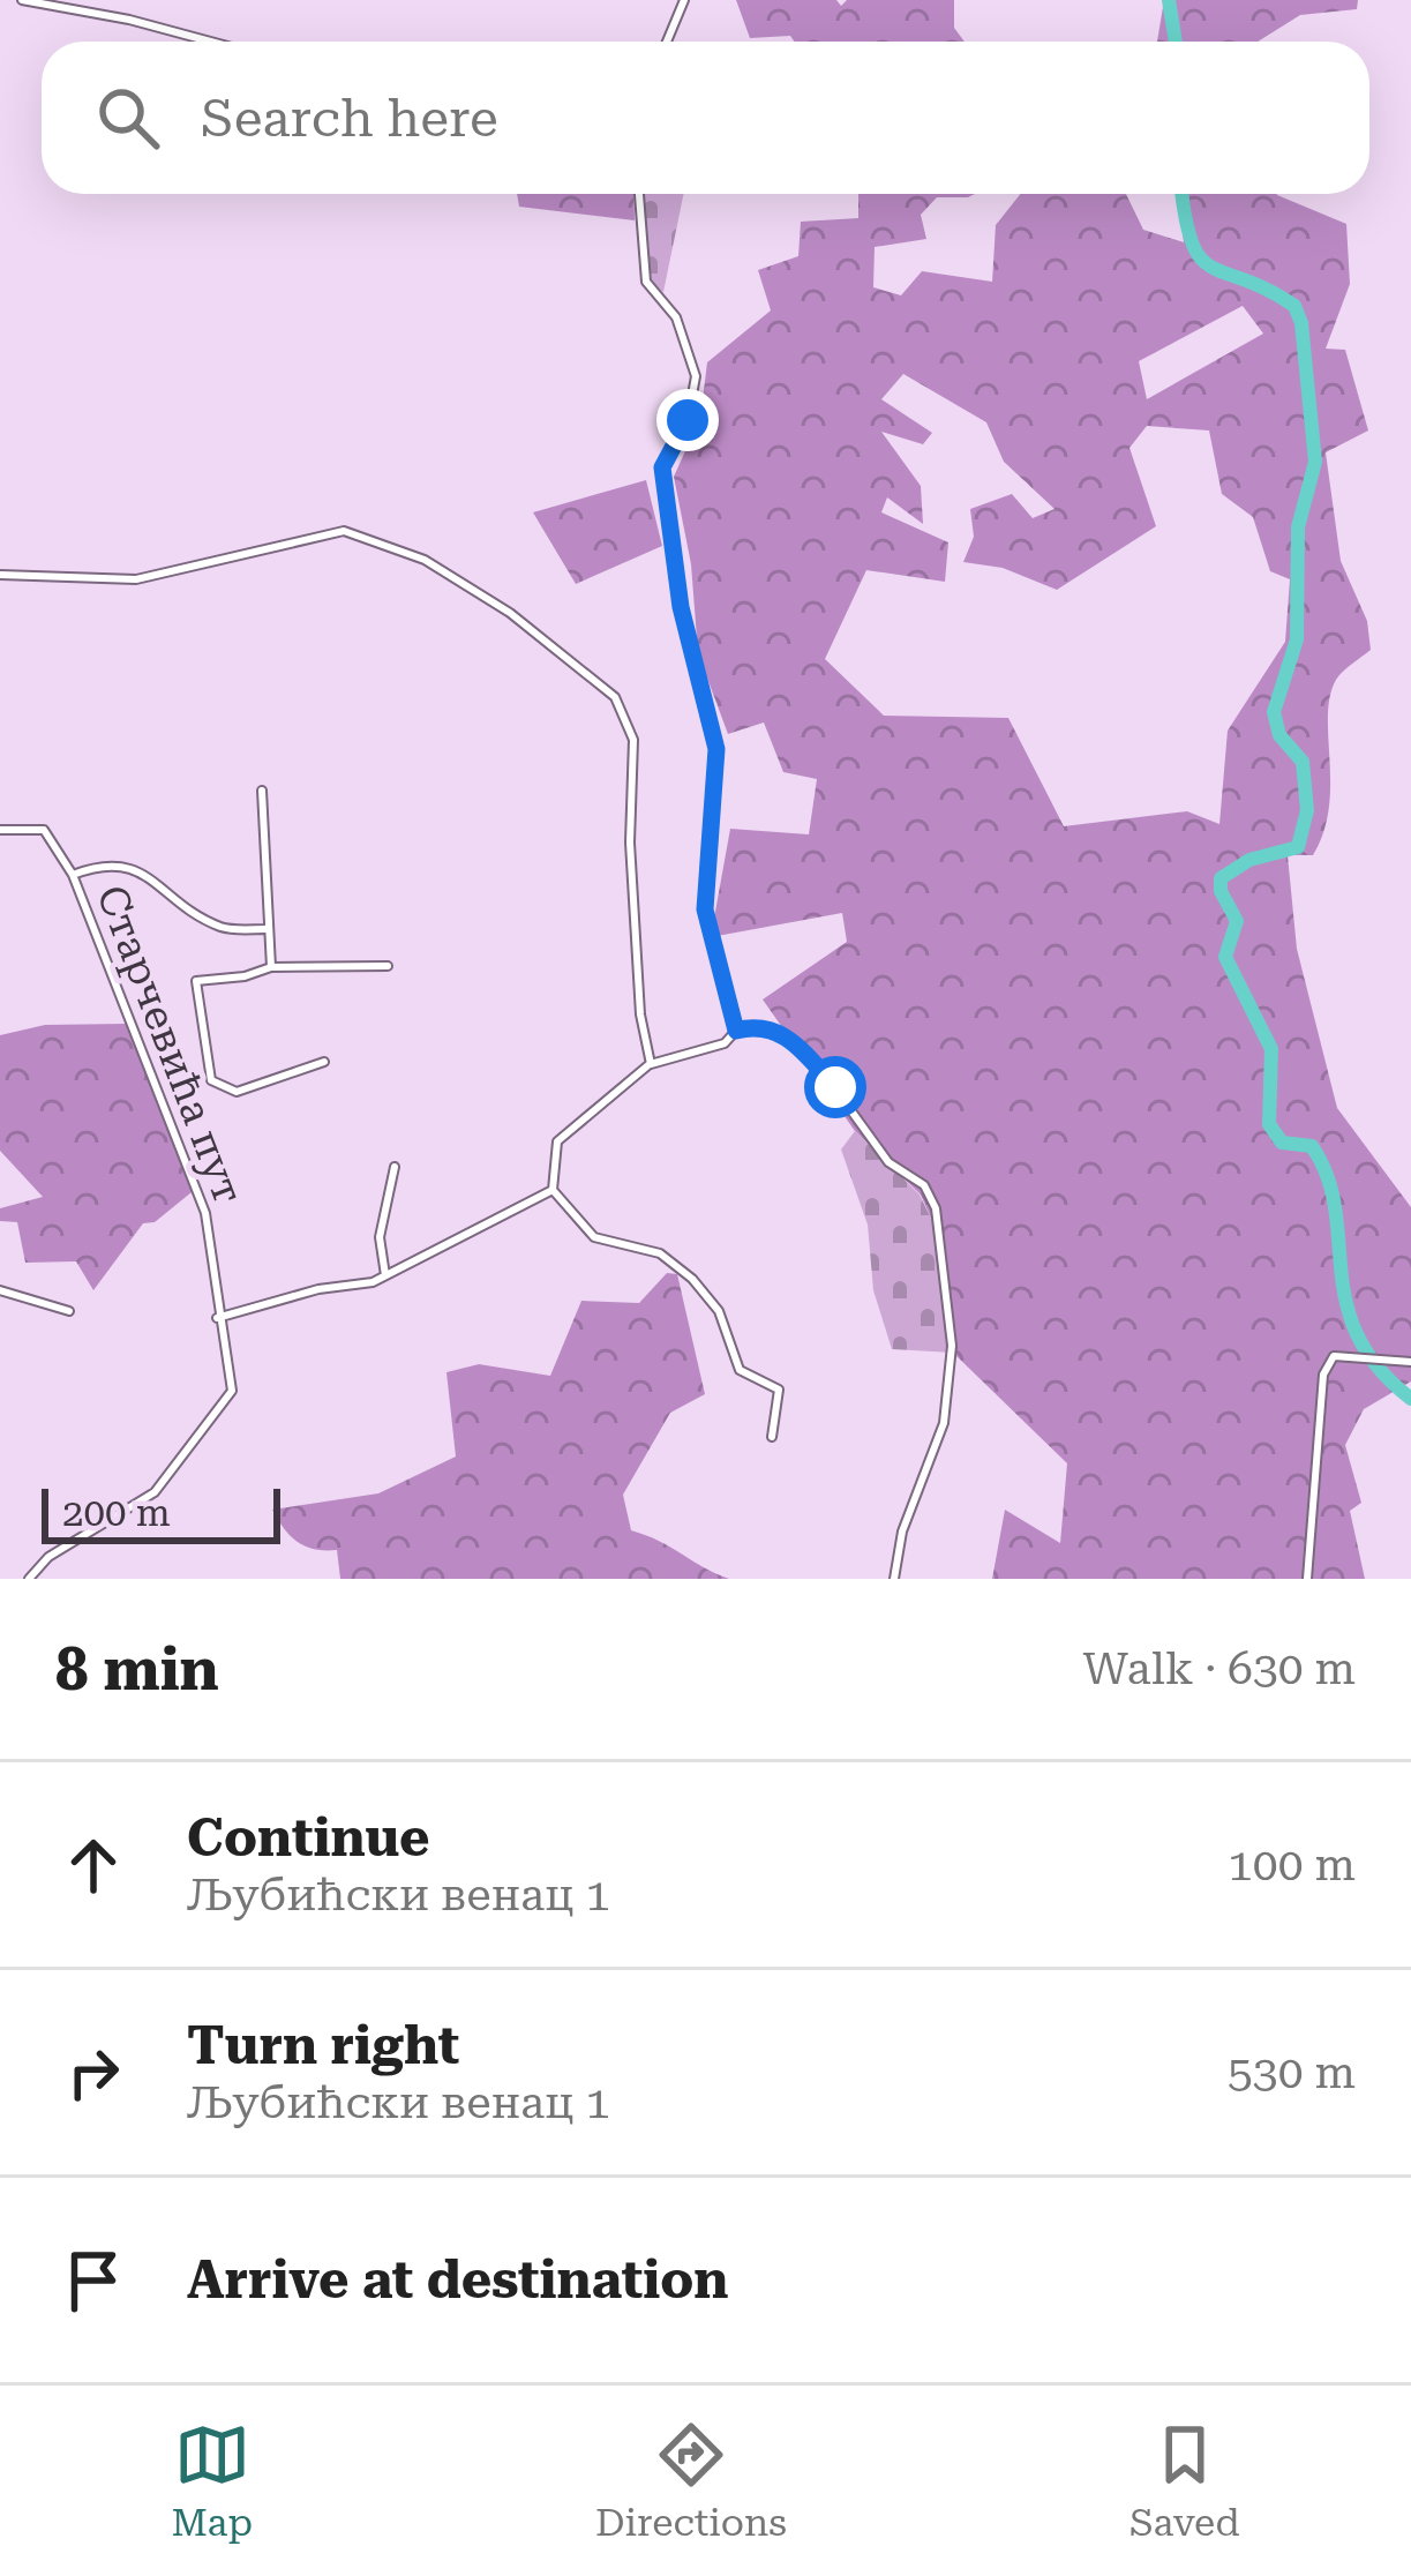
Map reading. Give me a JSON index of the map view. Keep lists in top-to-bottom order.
{
  "streets": {
    "street": ["Старчевића пут"]
  },
  "scale_bar": "200 m",
  "page": {
    "search": "Search here",
    "scale": "200 m",
    "heading": ["8 min", "Walk · 630 m"],
    "list": [
      ["Continue", "Љубићски венац 1", "100 m"],
      ["Turn right", "Љубићски венац 1", "530 m"],
      "Arrive at destination"
    ],
    "nav": ["Map", "Directions", "Saved"]
  }
}
